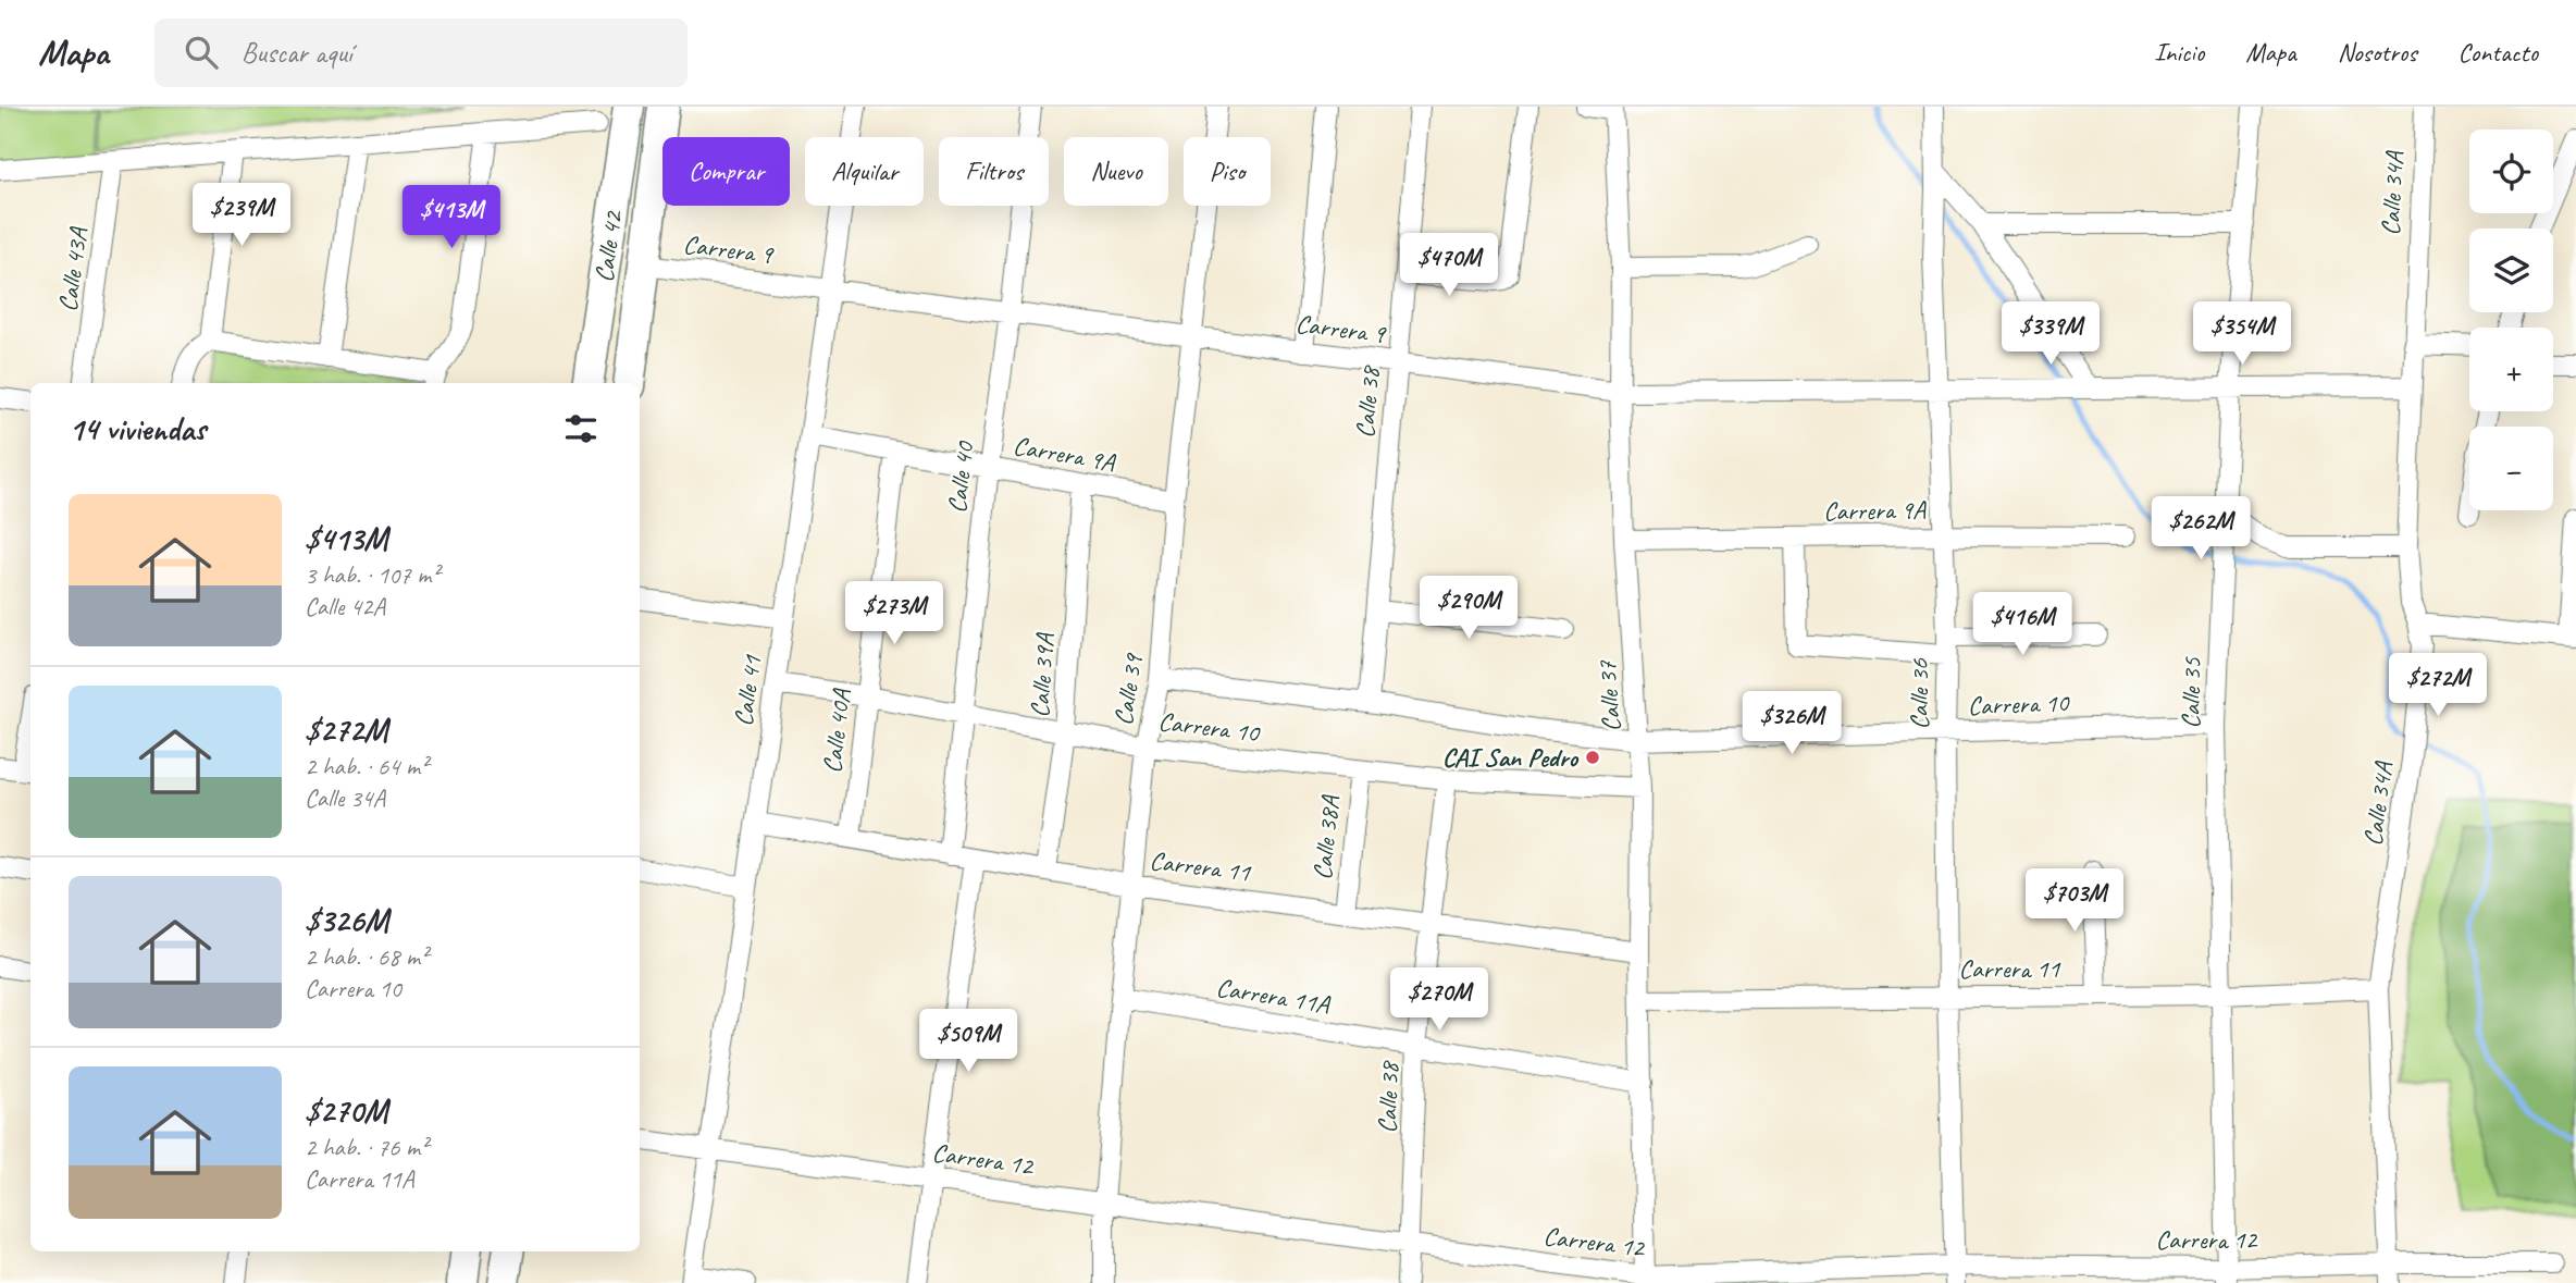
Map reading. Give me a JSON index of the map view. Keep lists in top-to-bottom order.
{
  "streets": {
    "main road": ["Calle 42"],
    "street": [
      "Calle 34A",
      "Carrera 9",
      "Calle 43A",
      "Calle 38",
      "Carrera 9A",
      "Calle 40",
      "Calle 39A",
      "Calle 39",
      "Calle 41",
      "Calle 35",
      "Calle 36",
      "Calle 37",
      "Carrera 10",
      "Calle 40A",
      "Calle 38A",
      "Carrera 11",
      "Carrera 11A",
      "Carrera 12"
    ]
  },
  "crossings": [
    ["Calle 34A", "Carrera 9"],
    ["Calle 34A", "Carrera 11"],
    ["Calle 34A", "Carrera 12"],
    ["Calle 42", "Carrera 9"],
    ["Carrera 9", "Calle 38"],
    ["Carrera 9", "Calle 40"],
    ["Carrera 9", "Calle 39"],
    ["Carrera 9", "Calle 41"],
    ["Carrera 9", "Calle 35"],
    ["Carrera 9", "Calle 36"],
    ["Carrera 9", "Calle 37"],
    ["Calle 38", "Carrera 10"],
    ["Calle 38", "Carrera 11"],
    ["Calle 38", "Carrera 11A"],
    ["Calle 38", "Carrera 12"],
    ["Carrera 9A", "Calle 40"],
    ["Carrera 9A", "Calle 39A"],
    ["Carrera 9A", "Calle 39"],
    ["Carrera 9A", "Calle 41"],
    ["Carrera 9A", "Calle 36"],
    ["Carrera 9A", "Calle 37"],
    ["Carrera 9A", "Calle 40A"],
    ["Calle 40", "Carrera 10"],
    ["Calle 40", "Carrera 11"],
    ["Calle 39A", "Carrera 10"],
    ["Calle 39A", "Carrera 11"],
    ["Calle 39", "Carrera 10"],
    ["Calle 39", "Carrera 11"],
    ["Calle 39", "Carrera 11A"],
    ["Calle 39", "Carrera 12"],
    ["Calle 41", "Carrera 10"],
    ["Calle 41", "Carrera 11"],
    ["Calle 41", "Carrera 12"],
    ["Calle 35", "Carrera 10"],
    ["Calle 35", "Carrera 11"],
    ["Calle 35", "Carrera 12"],
    ["Calle 36", "Carrera 10"],
    ["Calle 36", "Carrera 11"],
    ["Calle 36", "Carrera 12"],
    ["Calle 37", "Carrera 10"],
    ["Calle 37", "Carrera 11"],
    ["Calle 37", "Carrera 11A"],
    ["Calle 37", "Carrera 12"],
    ["Carrera 10", "Calle 40A"],
    ["Carrera 10", "Calle 38A"],
    ["Calle 40A", "Carrera 11"],
    ["Calle 38A", "Carrera 11"]
  ],
  "places": ["CAI San Pedro"],
  "page": {
    "header": "Mapa",
    "search": "Buscar aquí",
    "nav": [
      "Inicio",
      "Mapa",
      "Nosotros",
      "Contacto"
    ],
    "map_buttons": ["+", "−"],
    "chip": [
      "Comprar",
      "Alquilar",
      "Filtros",
      "Nuevo",
      "Piso"
    ],
    "price": [
      "$239M",
      "$413M",
      "$470M",
      "$339M",
      "$354M",
      "$262M",
      "$290M",
      "$273M",
      "$416M",
      "$272M",
      "$326M",
      "$703M",
      "$270M",
      "$509M"
    ],
    "heading": "14 viviendas",
    "list": [
      {
        "name": "$413M",
        "note": "3 hab. · 107 m² · Calle 42A"
      },
      {
        "name": "$272M",
        "note": "2 hab. · 64 m² · Calle 34A"
      },
      {
        "name": "$326M",
        "note": "2 hab. · 68 m² · Carrera 10"
      },
      {
        "name": "$270M",
        "note": "2 hab. · 76 m² · Carrera 11A"
      }
    ]
  }
}
